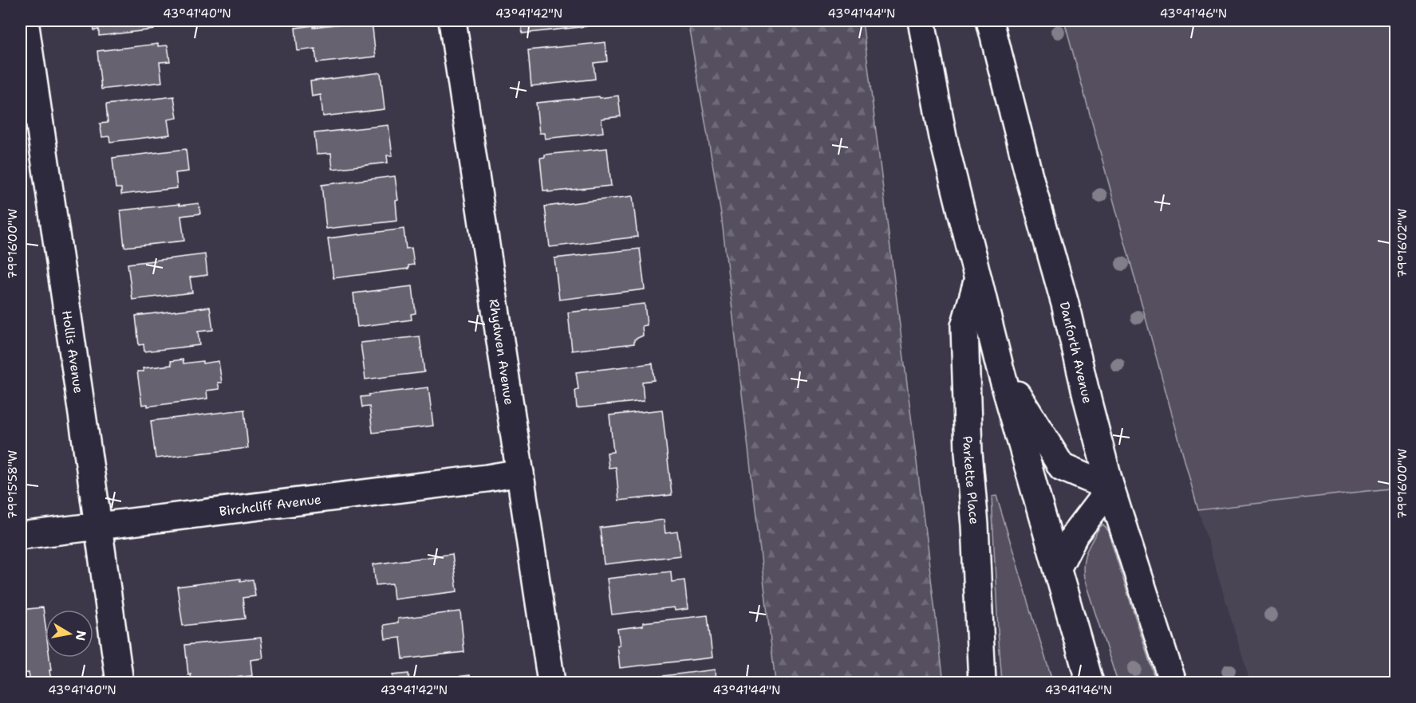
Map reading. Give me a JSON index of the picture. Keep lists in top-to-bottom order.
{
  "streets": {
    "street": [
      "Hollis Avenue",
      "Rhydwen Avenue",
      "Danforth Avenue",
      "Parkette Place",
      "Birchcliff Avenue"
    ]
  },
  "crossings": [
    ["Hollis Avenue", "Birchcliff Avenue"],
    ["Rhydwen Avenue", "Birchcliff Avenue"]
  ],
  "north": "right",
  "coordinates": [
    "43°41'40\"N",
    "43°41'42\"N",
    "43°41'44\"N",
    "43°41'46\"N",
    "79°16'02\"W",
    "79°16'00\"W",
    "79°15'58\"W"
  ]
}
